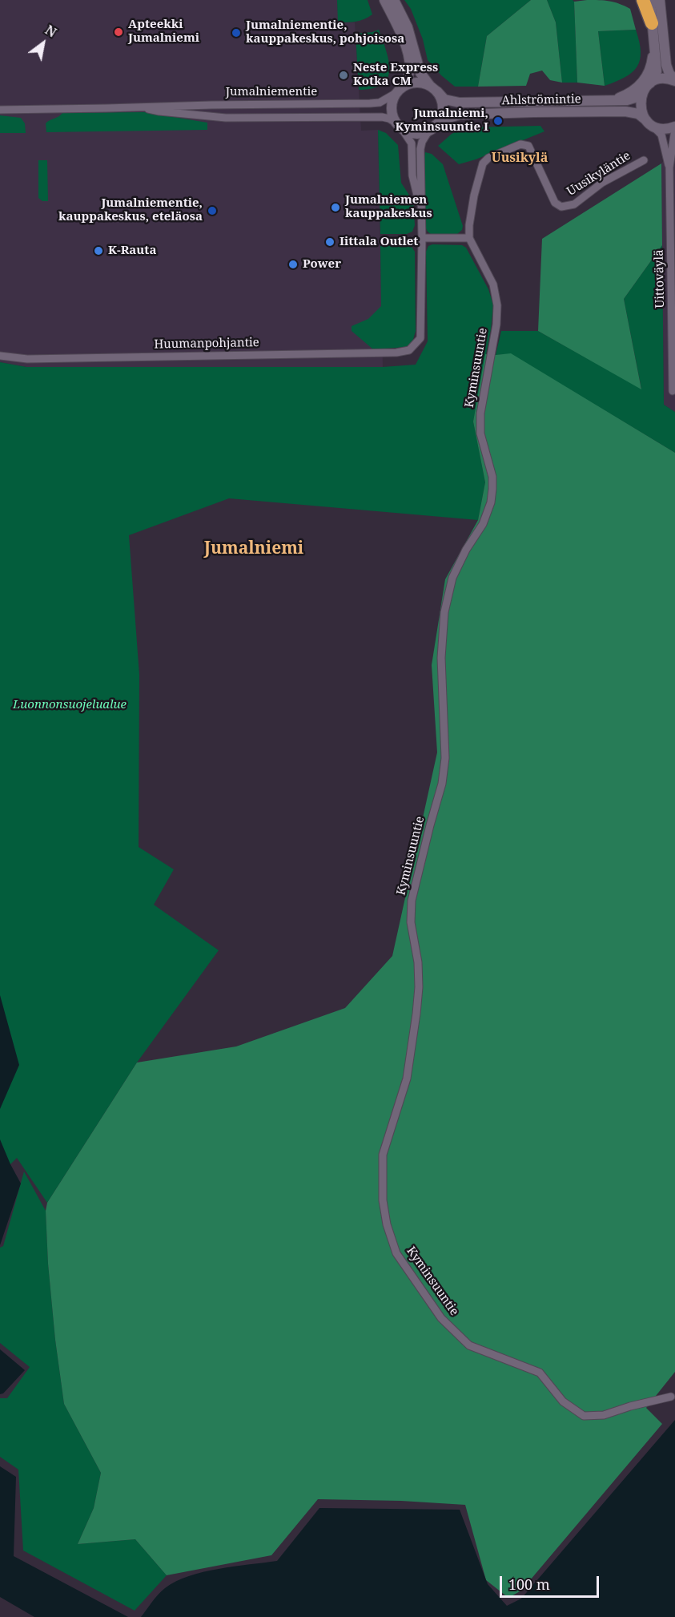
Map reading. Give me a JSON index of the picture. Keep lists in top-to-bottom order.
{
  "streets": {
    "street": [
      "Jumalniementie",
      "Ahlströmintie",
      "Uusikyläntie",
      "Uittoväylä",
      "Huumanpohjantie",
      "Kyminsuuntie"
    ]
  },
  "crossings": [
    ["Jumalniementie", "Ahlströmintie"],
    ["Ahlströmintie", "Uittoväylä"],
    ["Uusikyläntie", "Kyminsuuntie"]
  ],
  "districts": ["Uusikylä", "Jumalniemi"],
  "parks": ["Luonnonsuojelualue"],
  "places": [
    "Apteekki Jumalniemi",
    "Jumalniementie, kauppakeskus, pohjoisosa",
    "Neste Express Kotka CM",
    "Jumalniemi, Kyminsuuntie I",
    "Jumalniemen kauppakeskus",
    "Jumalniementie, kauppakeskus, eteläosa",
    "Iittala Outlet",
    "K-Rauta",
    "Power"
  ],
  "scale_bar": "100 m",
  "north": "top right"
}
